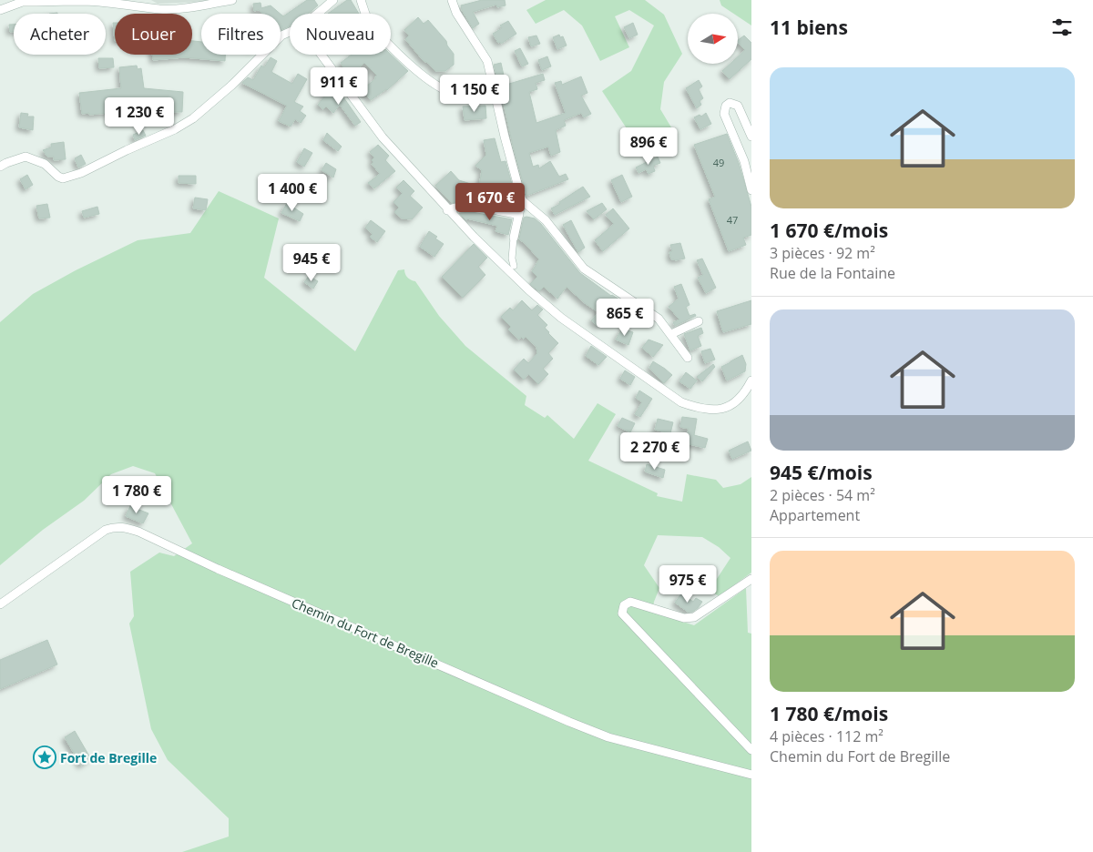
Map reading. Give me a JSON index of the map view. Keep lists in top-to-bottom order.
{
  "streets": {
    "street": ["Chemin du Fort de Bregille"]
  },
  "places": {
    "place": ["Fort de Bregille"]
  },
  "house_numbers": ["49", "47"],
  "north": "right",
  "page": {
    "heading": "11 biens",
    "chip": [
      "Acheter",
      "Louer",
      "Filtres",
      "Nouveau"
    ],
    "list": [
      {
        "name": "1 670 €/mois",
        "note": "3 pièces · 92 m² · Rue de la Fontaine"
      },
      {
        "name": "945 €/mois",
        "note": "2 pièces · 54 m² · Appartement"
      },
      {
        "name": "1 780 €/mois",
        "note": "4 pièces · 112 m² · Chemin du Fort de Bregille"
      }
    ],
    "price": [
      "911 €",
      "1 150 €",
      "1 230 €",
      "896 €",
      "1 400 €",
      "1 670 €",
      "945 €",
      "865 €",
      "2 270 €",
      "1 780 €",
      "975 €"
    ]
  }
}
